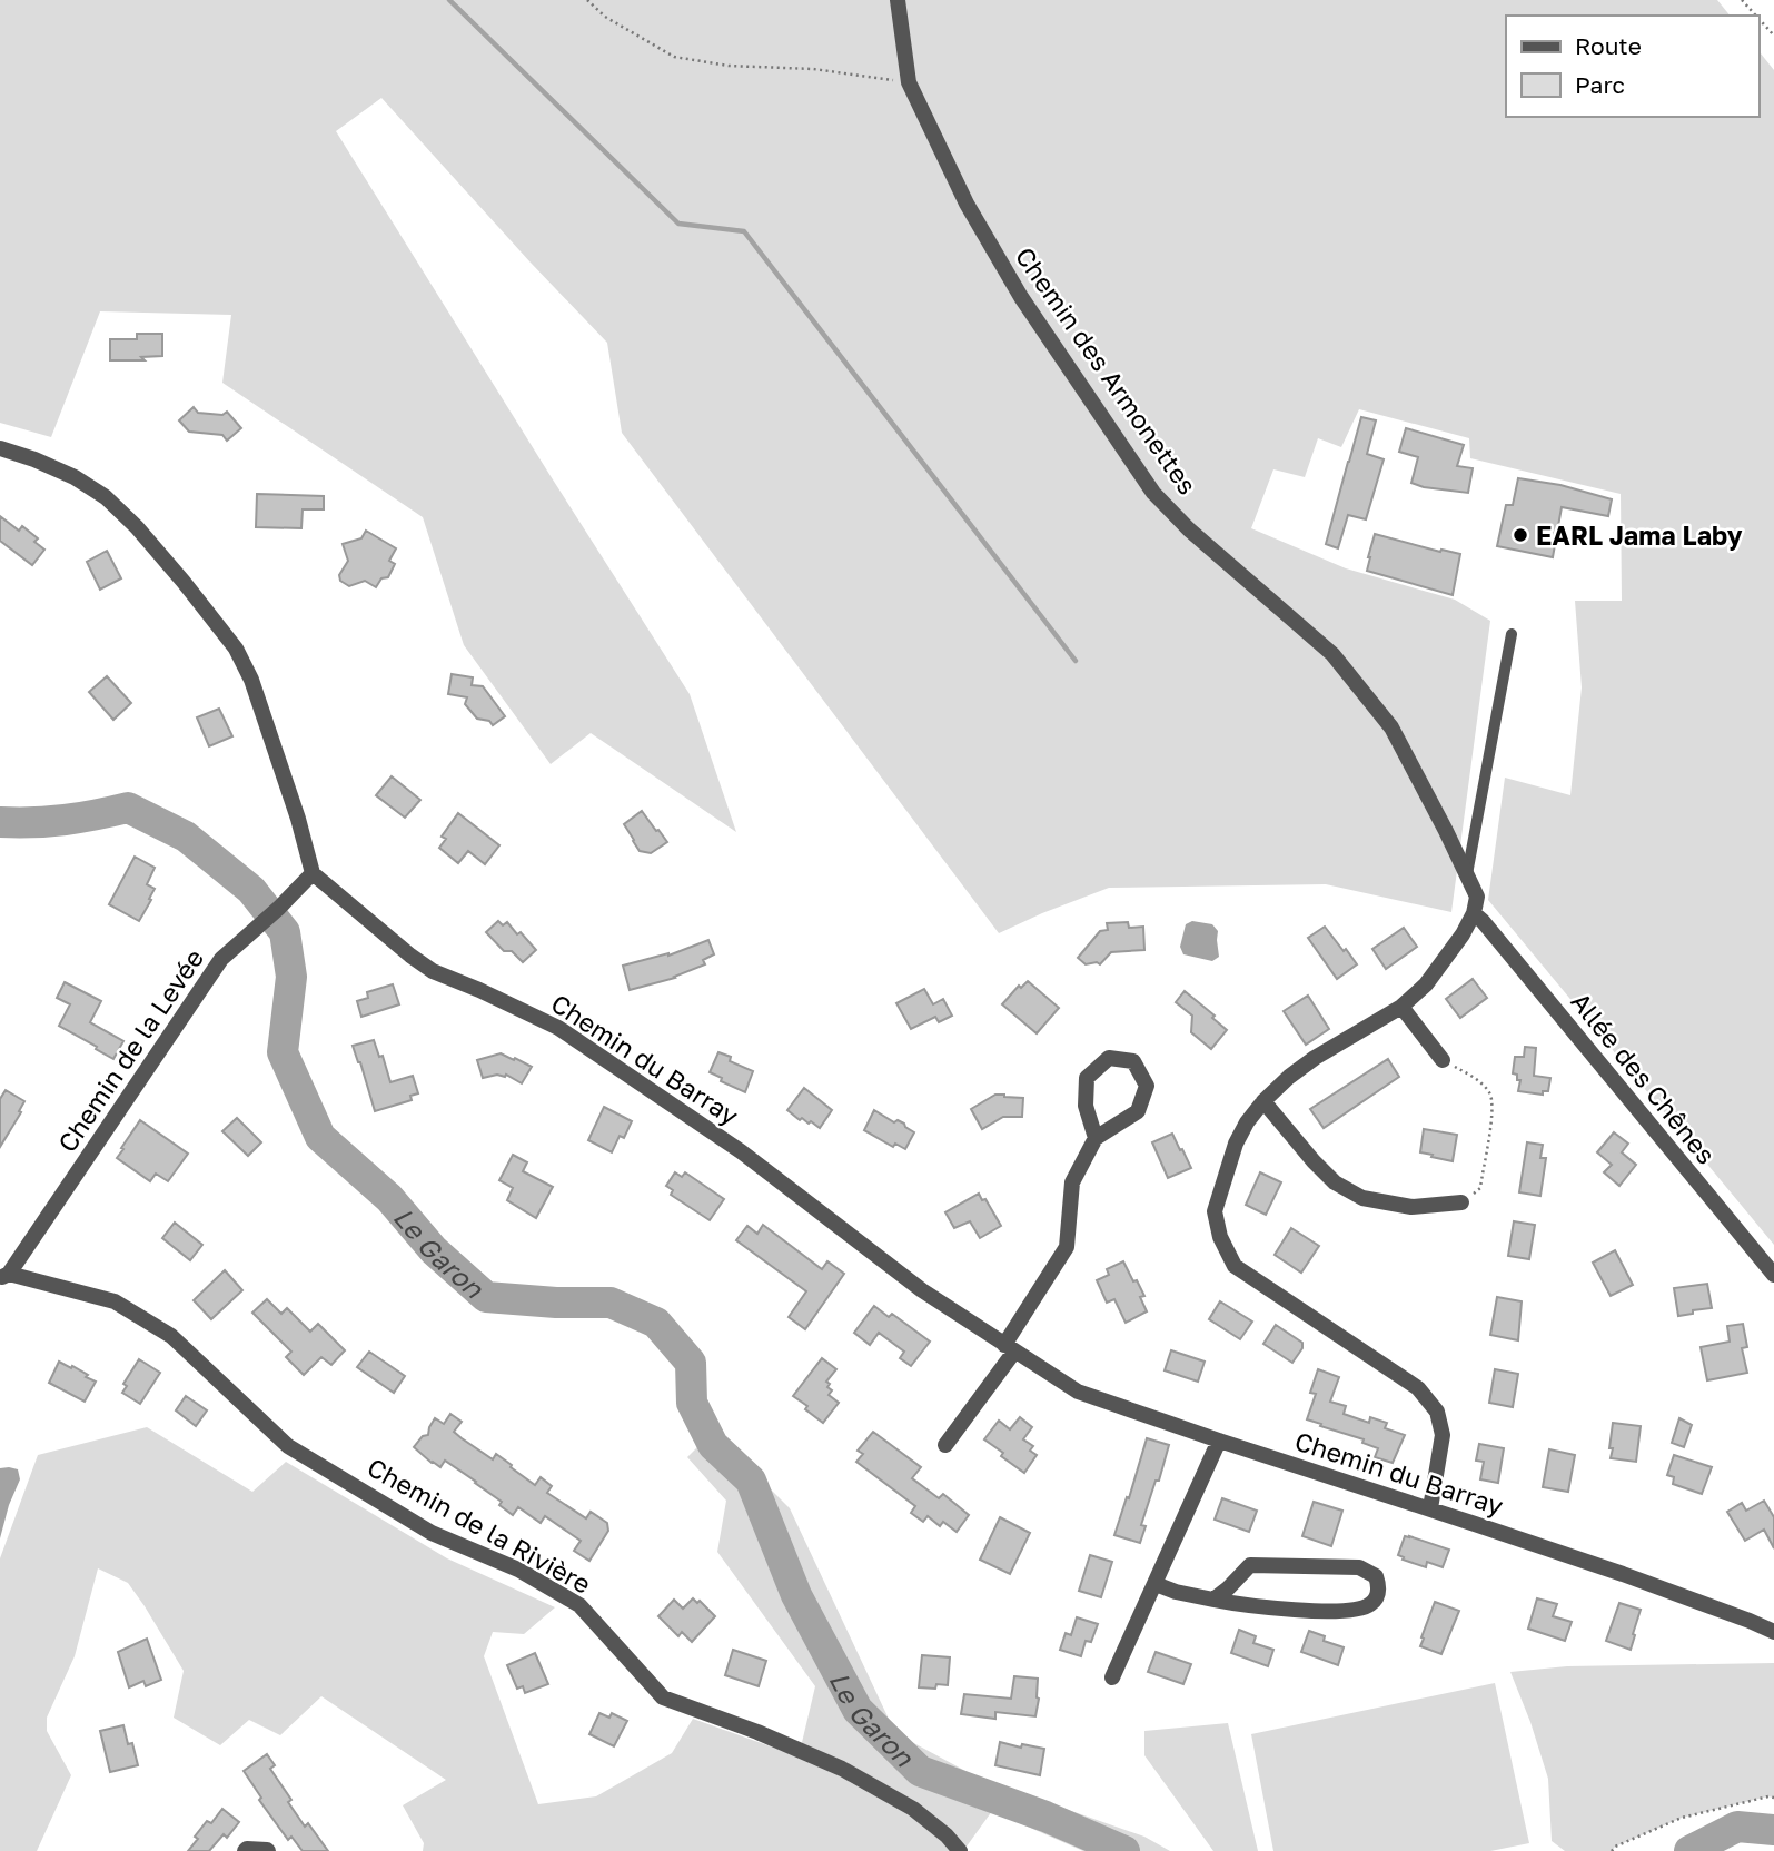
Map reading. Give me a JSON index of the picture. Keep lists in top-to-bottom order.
{
  "streets": {
    "street": [
      "Chemin des Armonettes",
      "Chemin de la Levée",
      "Chemin du Barray",
      "Allée des Chênes",
      "Chemin de la Rivière"
    ]
  },
  "crossings": [
    ["Chemin des Armonettes", "Allée des Chênes"],
    ["Chemin de la Levée", "Chemin du Barray"],
    ["Chemin de la Levée", "Chemin de la Rivière"]
  ],
  "water": ["Le Garon"],
  "places": ["EARL Jama Laby"],
  "legend": ["Route", "Parc"]
}
